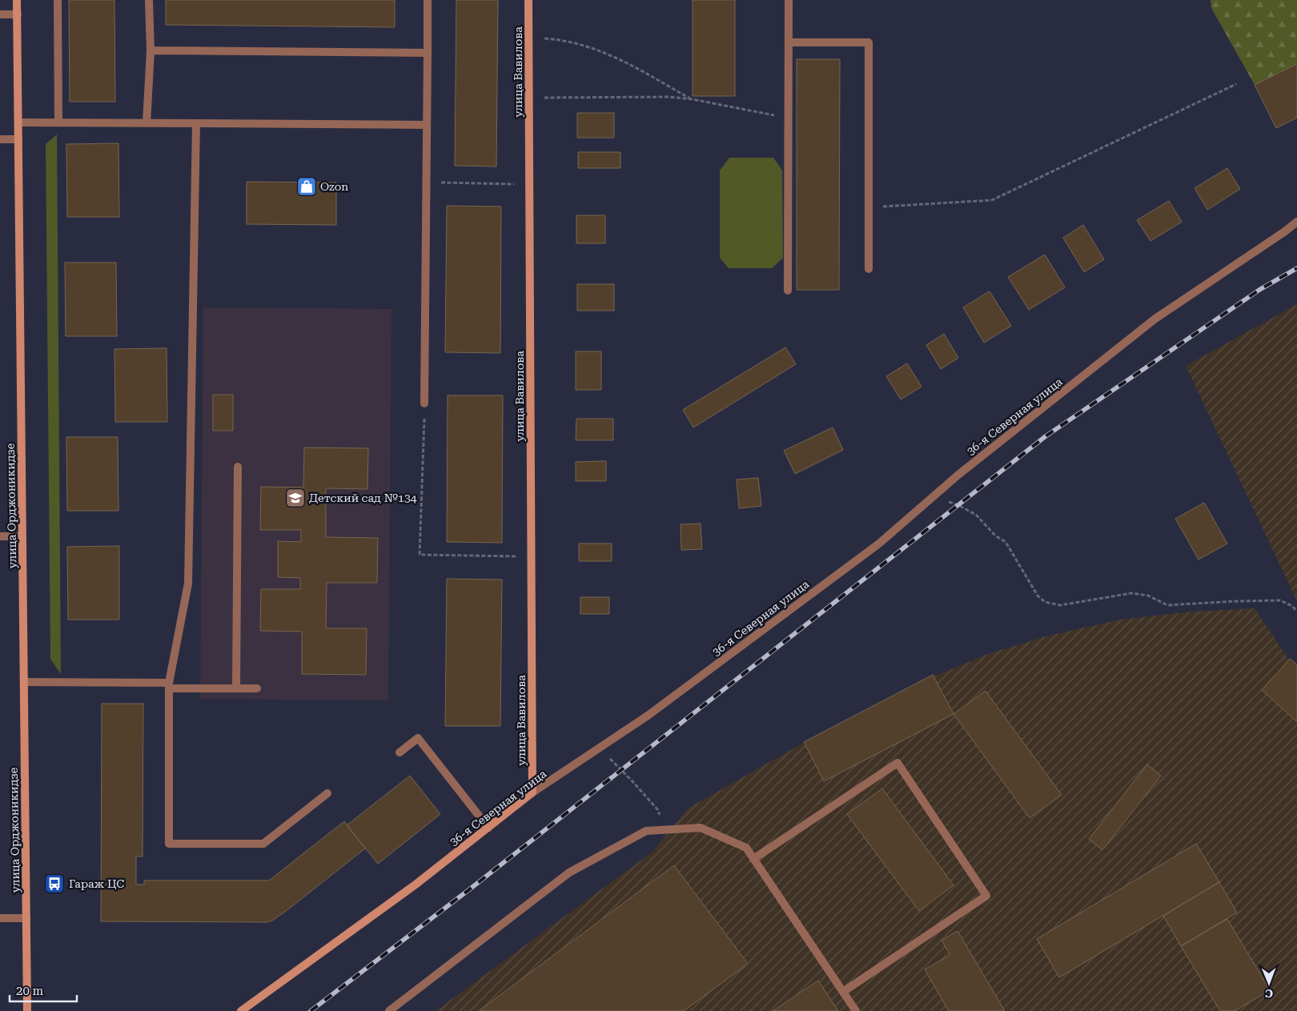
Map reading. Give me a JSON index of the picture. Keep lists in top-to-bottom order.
{
  "streets": {
    "street": ["улица Вавилова", "36-я Северная улица", "улица Орджоникидзе"]
  },
  "crossings": [
    ["улица Вавилова", "36-я Северная улица"]
  ],
  "places": {
    "shop": ["Ozon"],
    "school or university": ["Детский сад №134"],
    "bus stop": ["Гараж ЦС"]
  },
  "scale_bar": "20 m",
  "north": "bottom"
}
